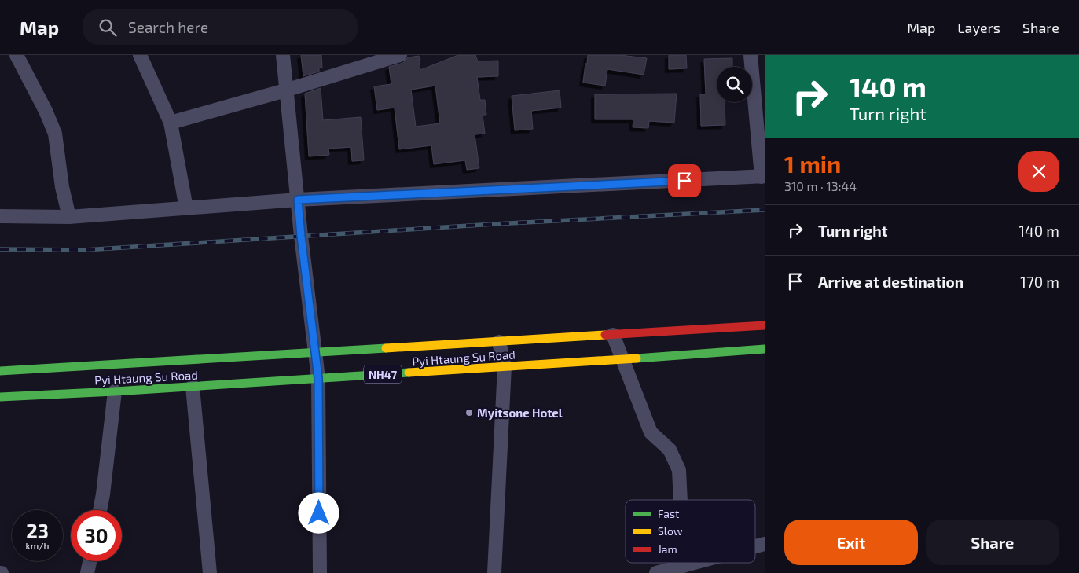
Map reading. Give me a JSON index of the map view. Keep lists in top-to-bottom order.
{
  "streets": {
    "highway": ["Pyi Htaung Su Road", "NH47"]
  },
  "places": ["Myitsone Hotel"],
  "legend": ["Fast", "Slow", "Jam"],
  "page": {
    "header": "Map",
    "search": "Search here",
    "nav": ["Map", "Layers", "Share"],
    "turn": ["140 m", "Turn right"],
    "heading": ["1 min", "310 m · 13:44"],
    "list": [
      {
        "name": "Turn right",
        "value": "140 m"
      },
      {
        "name": "Arrive at destination",
        "value": "170 m"
      }
    ],
    "speed": "23 km/h",
    "limit": "30",
    "buttons": ["Exit", "Share"]
  }
}
